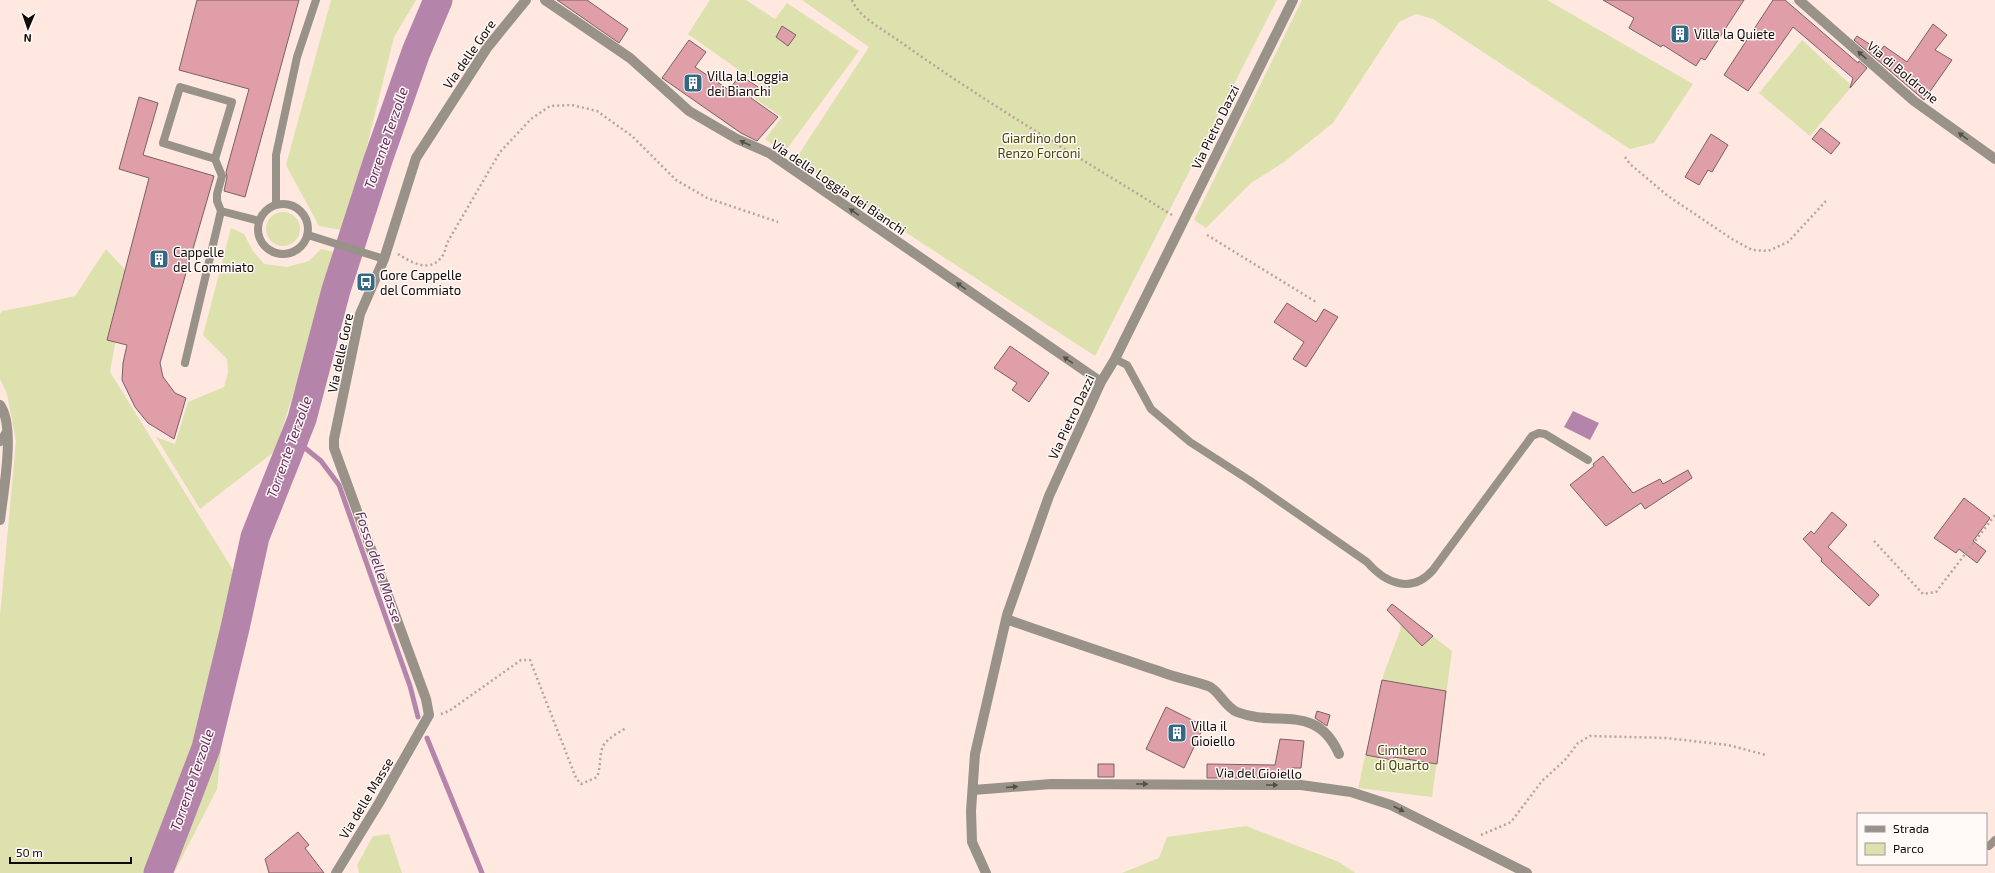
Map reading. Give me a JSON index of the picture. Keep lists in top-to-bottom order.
{
  "streets": {
    "street": [
      "Via delle Gore",
      "Via di Boldrone",
      "Via Pietro Dazzi",
      "Via della Loggia dei Bianchi",
      "Via del Gioiello",
      "Via delle Masse"
    ]
  },
  "crossings": [
    ["Via delle Gore", "Via delle Masse"],
    ["Via Pietro Dazzi", "Via della Loggia dei Bianchi"],
    ["Via Pietro Dazzi", "Via del Gioiello"]
  ],
  "one_way": ["Via di Boldrone", "Via della Loggia dei Bianchi", "Via del Gioiello"],
  "water": ["Torrente Terzolle", "Fosso delle Masse"],
  "parks": ["Giardino don Renzo Forconi", "Cimitero di Quarto"],
  "places": {
    "building": [
      "Villa la Quiete",
      "Villa la Loggia dei Bianchi",
      "Cappelle del Commiato",
      "Villa il Gioiello"
    ],
    "bus stop": ["Gore Cappelle del Commiato"]
  },
  "legend": ["Strada", "Parco"],
  "scale_bar": "50 m",
  "north": "bottom"
}
